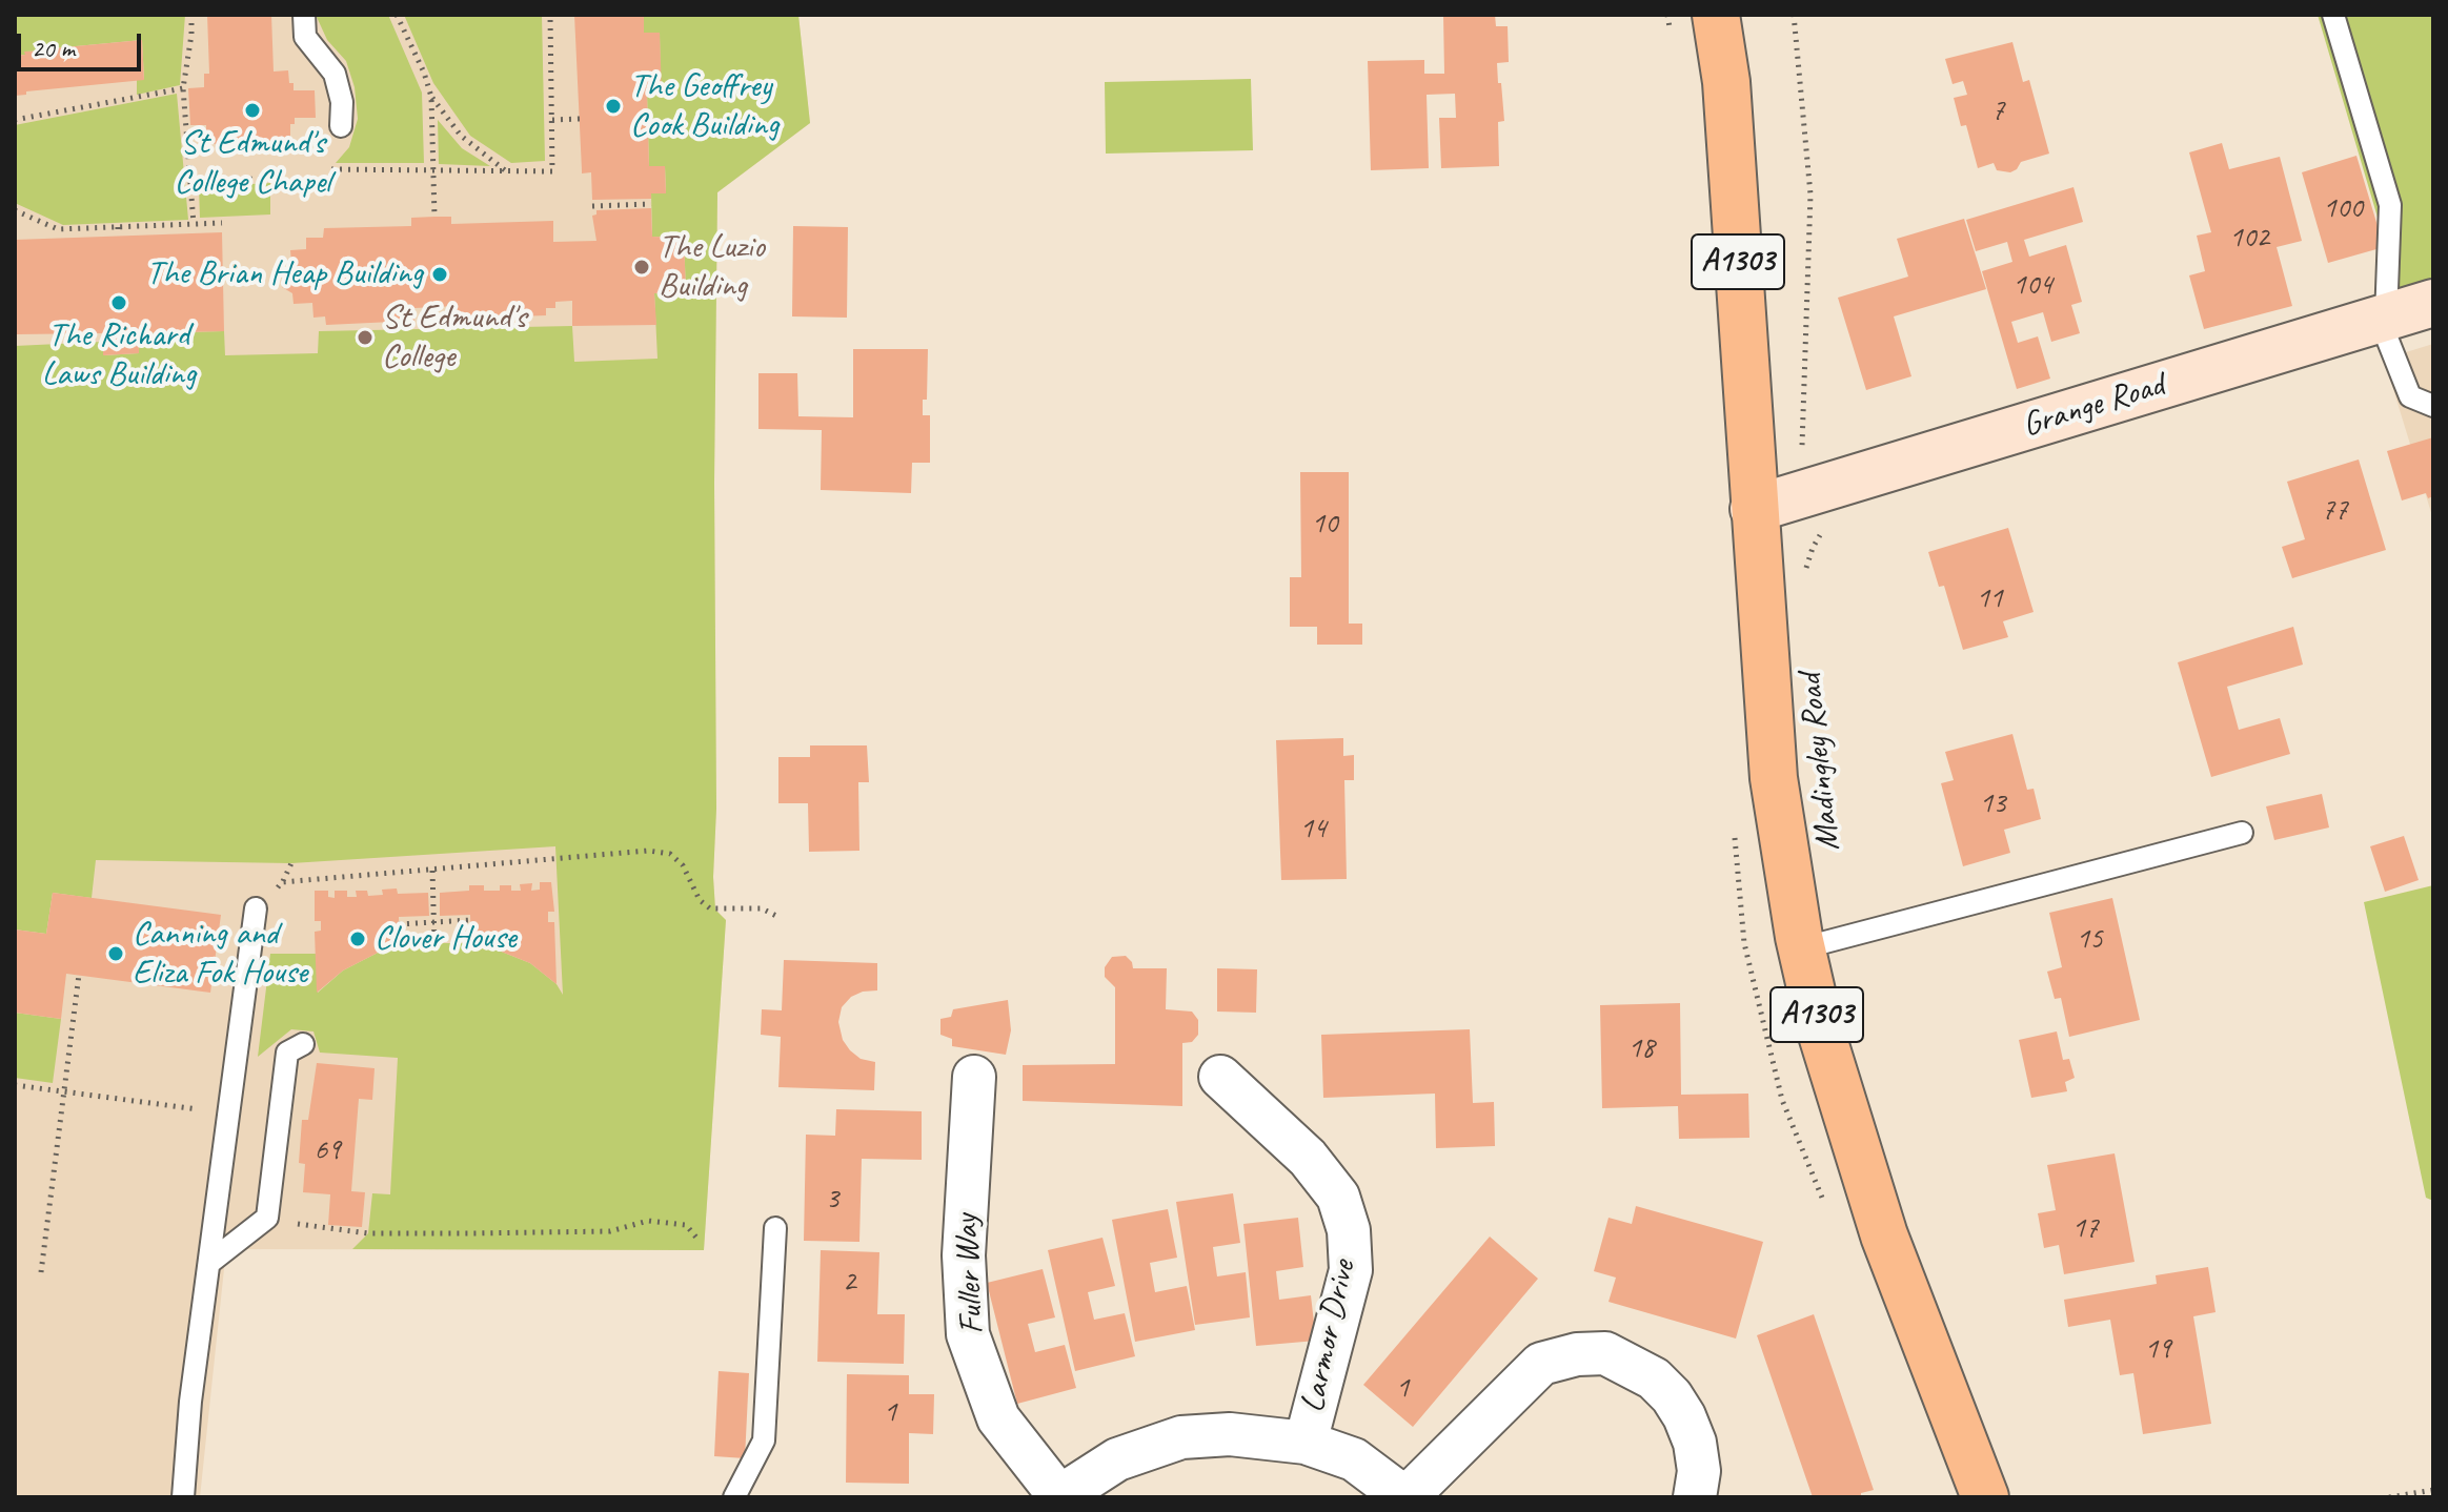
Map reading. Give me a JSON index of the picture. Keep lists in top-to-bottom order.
{
  "streets": {
    "main road": ["A1303", "Madingley Road"],
    "street": ["Grange Road", "Fuller Way", "Larmor Drive"]
  },
  "crossings": [
    ["Grange Road", "Madingley Road"]
  ],
  "places": [
    "The Geoffrey Cook Building",
    "St Edmund's College Chapel",
    "The Luzio Building",
    "The Brian Heap Building",
    "The Richard Laws Building",
    "St Edmund's College",
    "Clover House",
    "Canning and Eliza Fok House"
  ],
  "house_numbers": [
    "7",
    "100",
    "102",
    "104",
    "77",
    "10",
    "11",
    "13",
    "14",
    "15",
    "18",
    "69",
    "3",
    "17",
    "2",
    "19",
    "1",
    "1"
  ],
  "scale_bar": "20 m"
}
